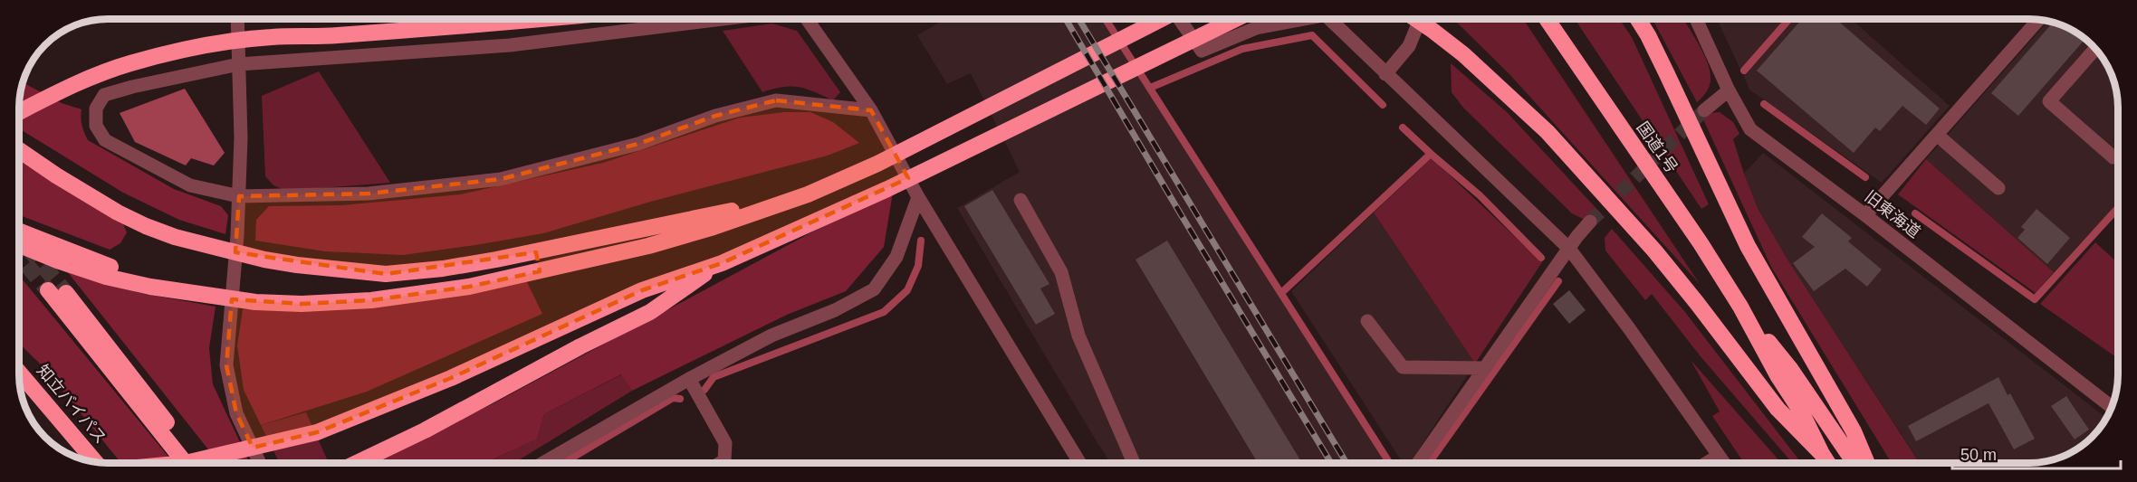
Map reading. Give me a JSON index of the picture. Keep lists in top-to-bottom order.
{
  "streets": {
    "highway": ["国道1号", "知立バイパス"],
    "street": ["旧東海道"]
  },
  "scale_bar": "50 m"
}
